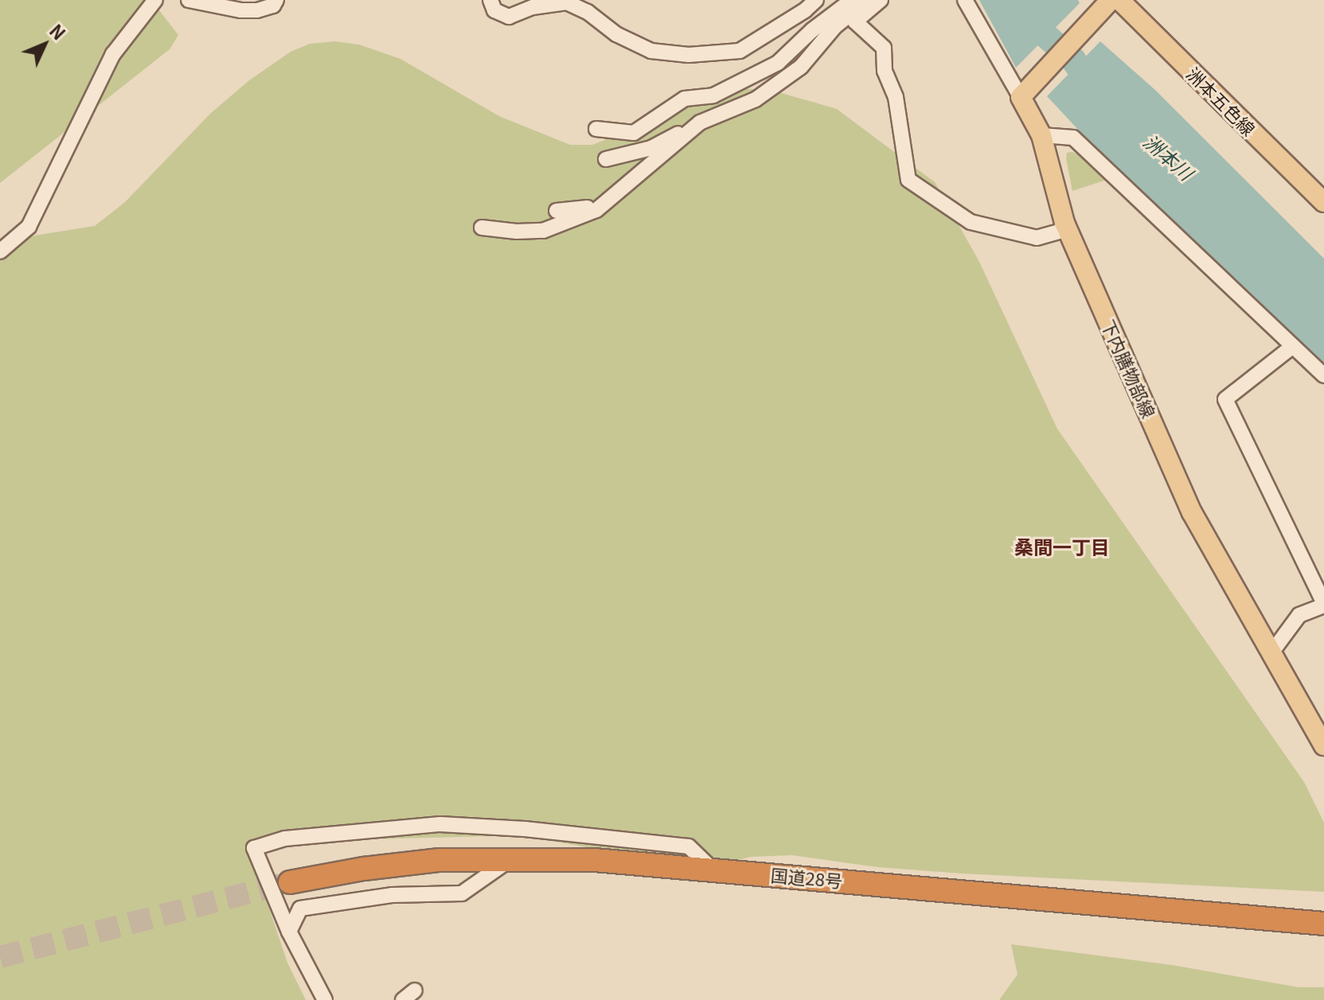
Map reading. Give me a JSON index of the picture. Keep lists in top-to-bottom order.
{
  "streets": {
    "highway": ["国道28号"],
    "main road": ["洲本五色線", "下内膳物部線"]
  },
  "districts": ["桑間一丁目"],
  "water": ["洲本川"],
  "north": "top right"
}
